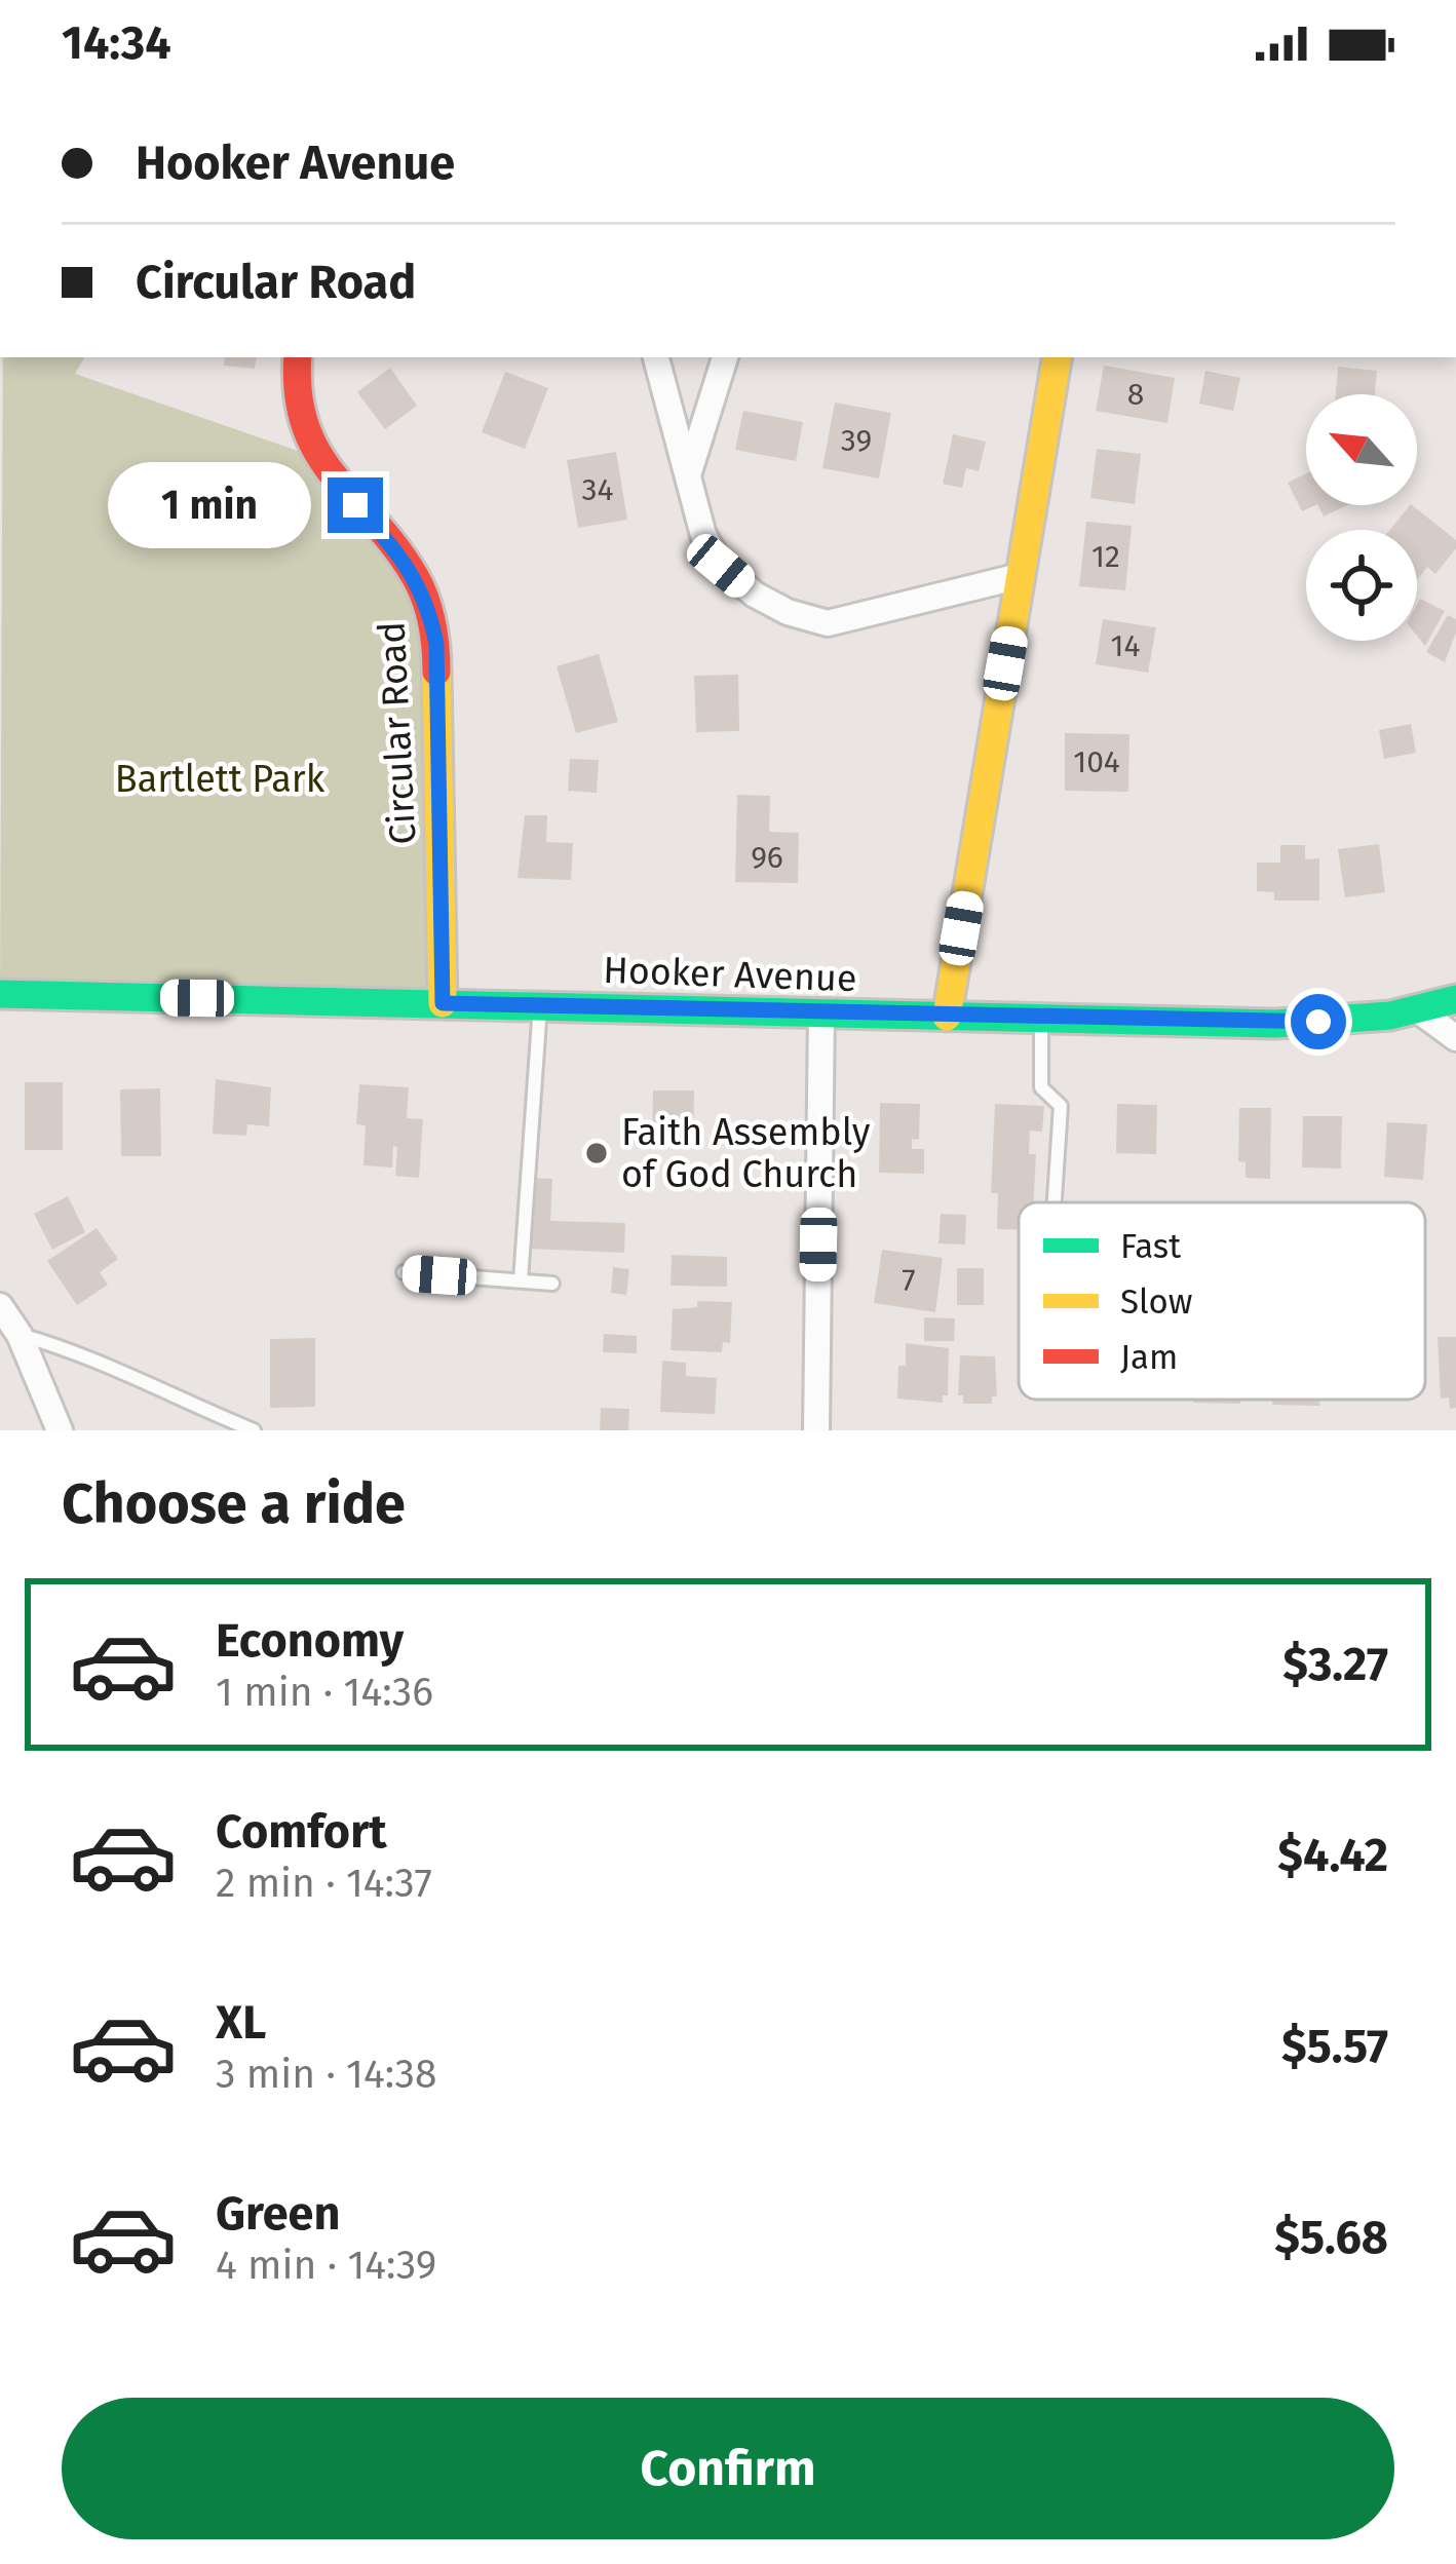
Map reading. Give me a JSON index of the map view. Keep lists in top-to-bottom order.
{
  "streets": {
    "street": ["Circular Road", "Hooker Avenue"]
  },
  "crossings": [
    ["Circular Road", "Hooker Avenue"]
  ],
  "parks": ["Bartlett Park"],
  "places": ["Faith Assembly of God Church"],
  "house_numbers": [
    "8",
    "39",
    "34",
    "12",
    "14",
    "104",
    "96",
    "7"
  ],
  "legend": ["Fast", "Slow", "Jam"],
  "north": "top left",
  "page": {
    "status": "14:34",
    "banner": ["Hooker Avenue", "Circular Road"],
    "bubble": "1 min",
    "heading": "Choose a ride",
    "list": [
      {
        "name": "Economy",
        "note": "1 min · 14:36",
        "value": "$3.27"
      },
      {
        "name": "Comfort",
        "note": "2 min · 14:37",
        "value": "$4.42"
      },
      {
        "name": "XL",
        "note": "3 min · 14:38",
        "value": "$5.57"
      },
      {
        "name": "Green",
        "note": "4 min · 14:39",
        "value": "$5.68"
      }
    ],
    "buttons": "Confirm"
  }
}
